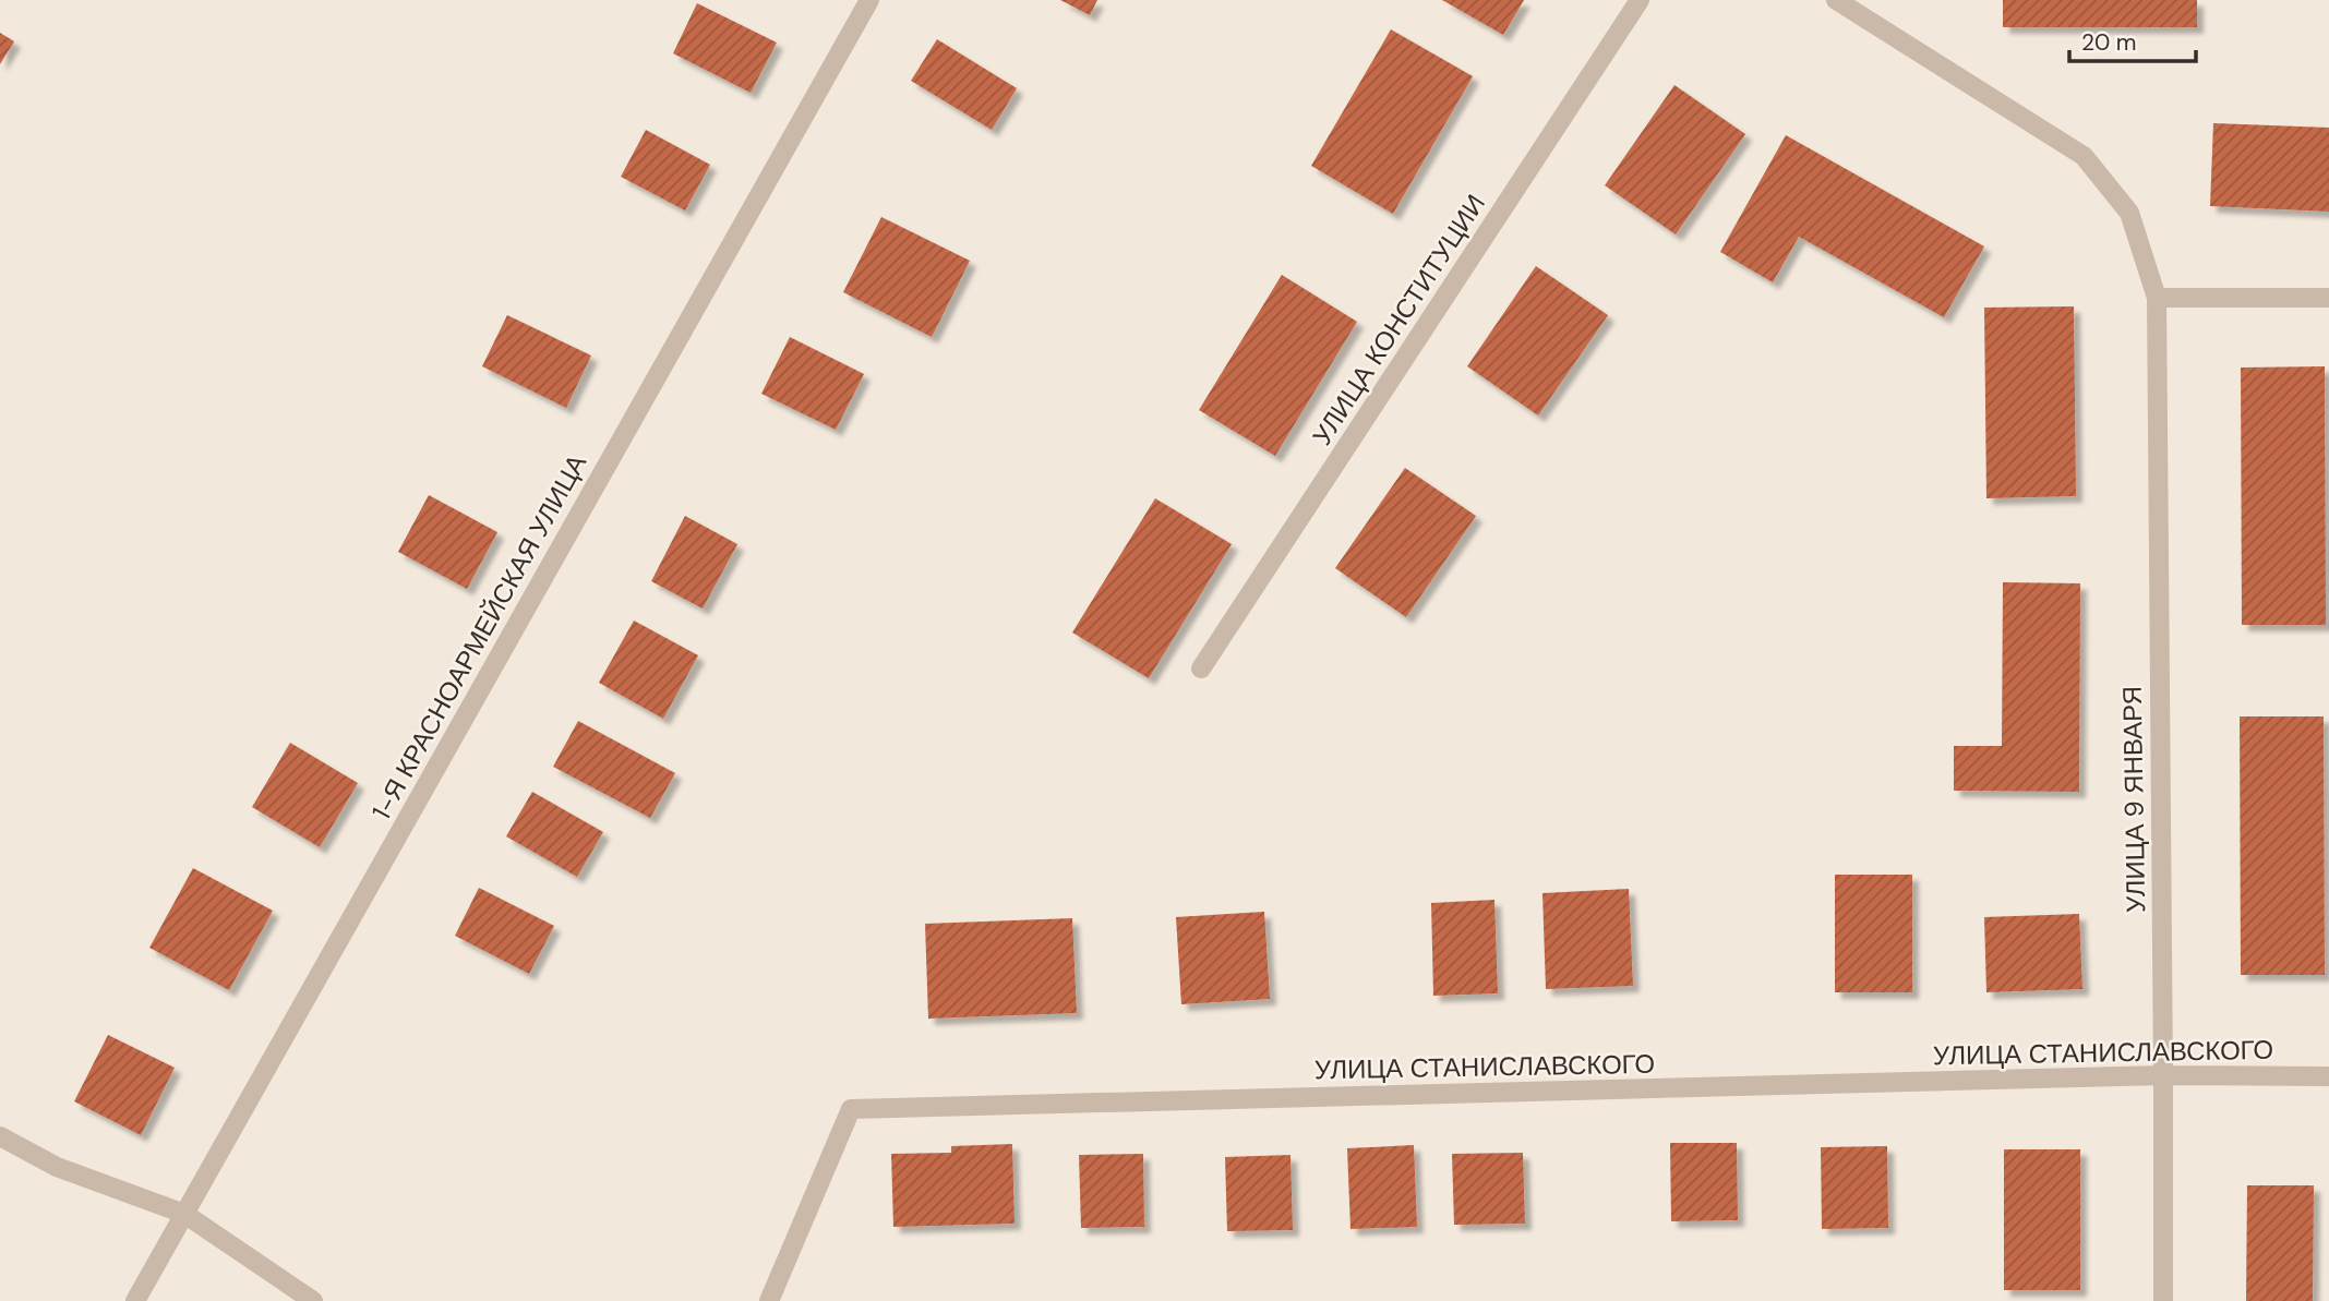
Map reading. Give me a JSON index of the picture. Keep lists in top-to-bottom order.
{
  "streets": {
    "street": [
      "УЛИЦА КОНСТИТУЦИИ",
      "1-Я КРАСНОАРМЕЙСКАЯ УЛИЦА",
      "УЛИЦА 9 ЯНВАРЯ",
      "УЛИЦА СТАНИСЛАВСКОГО"
    ]
  },
  "crossings": [
    ["УЛИЦА 9 ЯНВАРЯ", "УЛИЦА СТАНИСЛАВСКОГО"]
  ],
  "scale_bar": "20 m"
}
